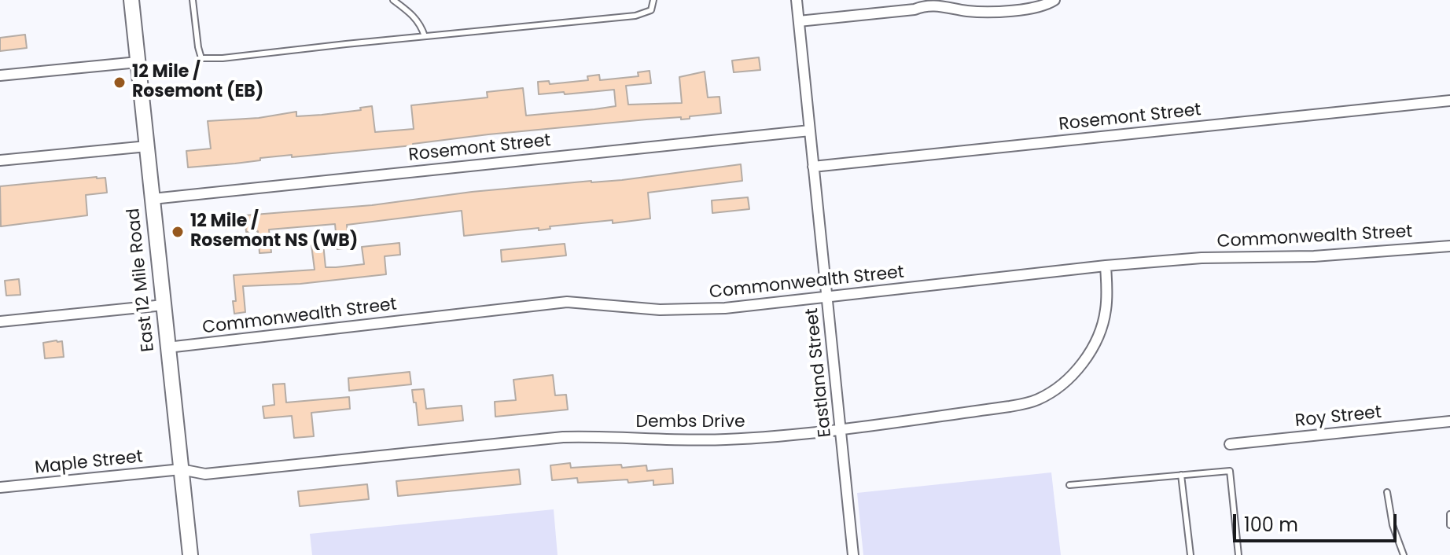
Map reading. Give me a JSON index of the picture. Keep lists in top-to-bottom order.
{
  "streets": {
    "main road": ["East 12 Mile Road"],
    "street": [
      "Rosemont Street",
      "Commonwealth Street",
      "Eastland Street",
      "Roy Street",
      "Dembs Drive",
      "Maple Street"
    ]
  },
  "crossings": [
    ["Rosemont Street", "East 12 Mile Road"],
    ["Rosemont Street", "Eastland Street"],
    ["Commonwealth Street", "East 12 Mile Road"],
    ["Commonwealth Street", "Eastland Street"],
    ["Commonwealth Street", "Dembs Drive"],
    ["East 12 Mile Road", "Dembs Drive"],
    ["East 12 Mile Road", "Maple Street"],
    ["Eastland Street", "Dembs Drive"],
    ["Dembs Drive", "Maple Street"]
  ],
  "places": ["12 Mile / Rosemont (EB)", "12 Mile / Rosemont NS (WB)"],
  "scale_bar": "100 m"
}
